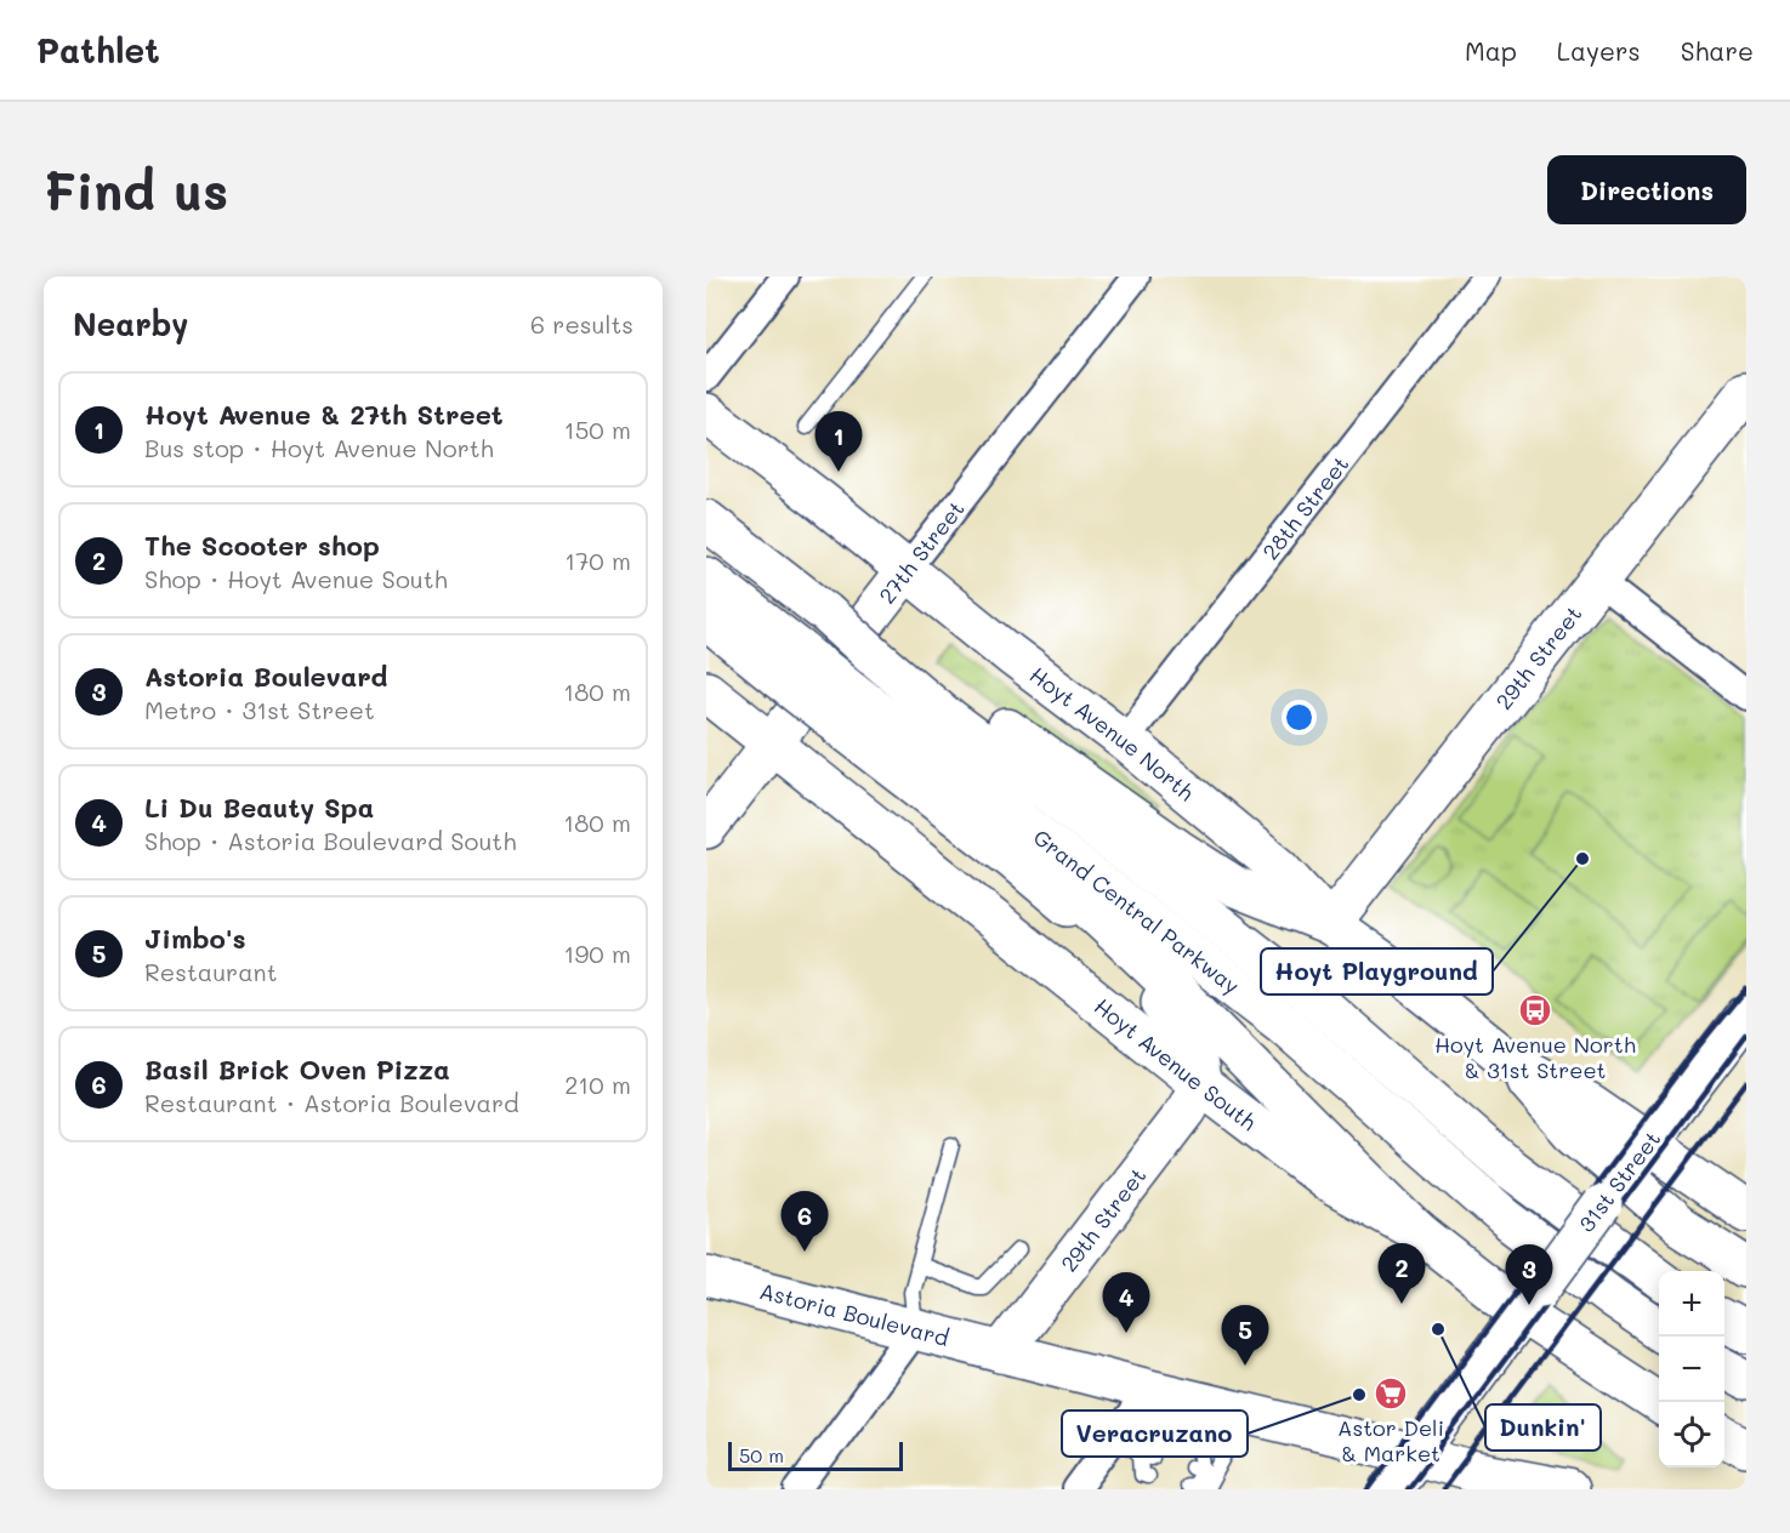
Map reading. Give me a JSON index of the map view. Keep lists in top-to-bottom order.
{
  "streets": {
    "main road": [
      "27th Street",
      "29th Street",
      "Hoyt Avenue North",
      "Grand Central Parkway",
      "Hoyt Avenue South",
      "31st Street",
      "Astoria Boulevard"
    ],
    "street": ["28th Street"]
  },
  "crossings": [
    ["28th Street", "Hoyt Avenue North"],
    ["27th Street", "Hoyt Avenue North"],
    ["27th Street", "Hoyt Avenue South"],
    ["29th Street", "Hoyt Avenue North"],
    ["29th Street", "Hoyt Avenue South"],
    ["29th Street", "Astoria Boulevard"],
    ["Hoyt Avenue North", "31st Street"],
    ["Hoyt Avenue South", "31st Street"],
    ["31st Street", "Astoria Boulevard"]
  ],
  "places": {
    "other": ["Hoyt Playground", "Dunkin'", "Veracruzano"],
    "bus stop": ["Hoyt Avenue North & 31st Street"],
    "supermarket": ["Astor Deli & Market"]
  },
  "scale_bar": "50 m",
  "page": {
    "header": "Pathlet",
    "nav": ["Map", "Layers", "Share"],
    "buttons": "Directions",
    "title": "Find us",
    "heading": ["Nearby", "6 results"],
    "list": [
      {
        "mark": "1",
        "name": "Hoyt Avenue & 27th Street",
        "note": "Bus stop · Hoyt Avenue North",
        "value": "150 m"
      },
      {
        "mark": "2",
        "name": "The Scooter shop",
        "note": "Shop · Hoyt Avenue South",
        "value": "170 m"
      },
      {
        "mark": "3",
        "name": "Astoria Boulevard",
        "note": "Metro · 31st Street",
        "value": "180 m"
      },
      {
        "mark": "4",
        "name": "Li Du Beauty Spa",
        "note": "Shop · Astoria Boulevard South",
        "value": "180 m"
      },
      {
        "mark": "5",
        "name": "Jimbo's",
        "note": "Restaurant",
        "value": "190 m"
      },
      {
        "mark": "6",
        "name": "Basil Brick Oven Pizza",
        "note": "Restaurant · Astoria Boulevard",
        "value": "210 m"
      }
    ],
    "pins": [
      "1",
      "6",
      "2",
      "3",
      "4",
      "5"
    ],
    "map_buttons": ["+", "−"],
    "scale": "50 m"
  }
}
